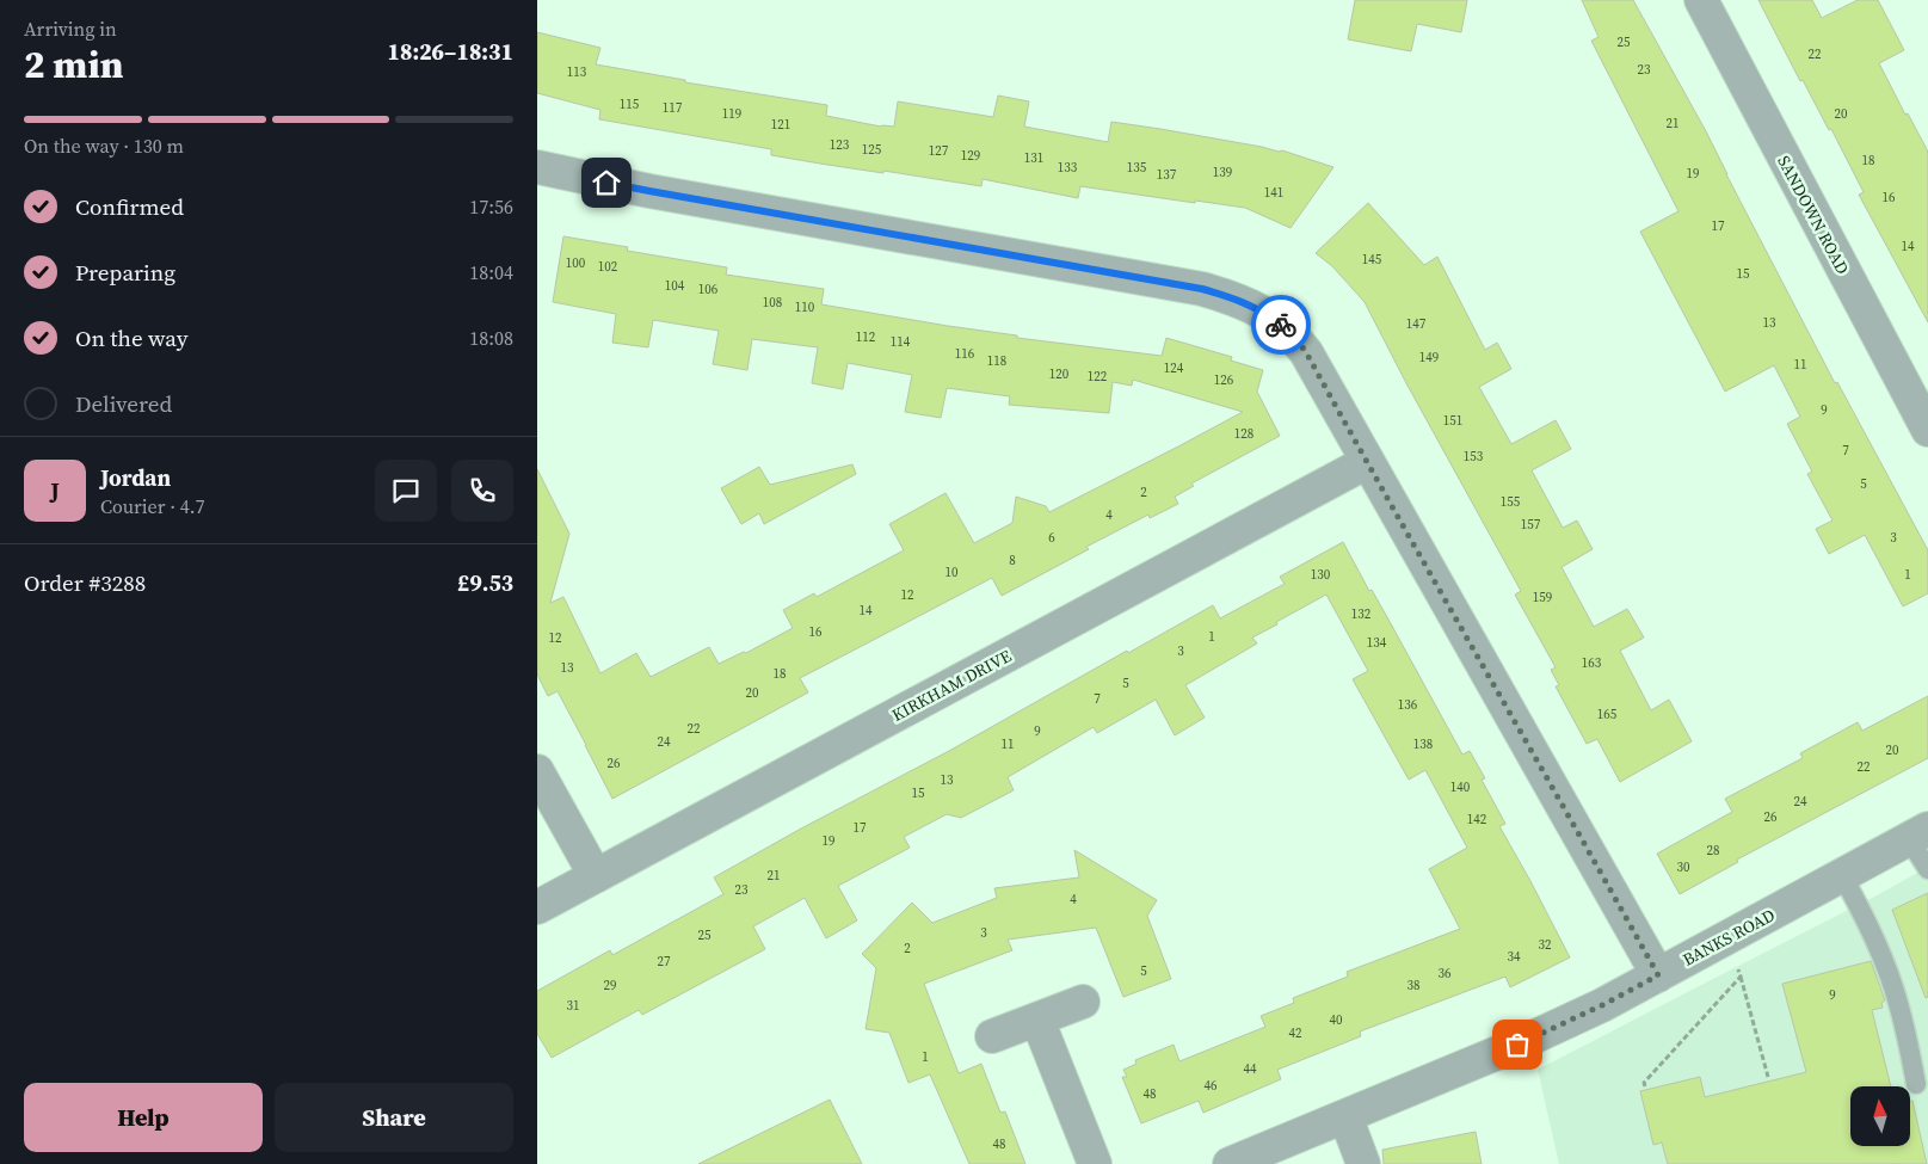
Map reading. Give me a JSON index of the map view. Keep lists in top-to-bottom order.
{
  "streets": {
    "street": ["SANDOWN ROAD", "KIRKHAM DRIVE", "BANKS ROAD"]
  },
  "house_numbers": [
    "25",
    "22",
    "23",
    "113",
    "115",
    "117",
    "119",
    "20",
    "21",
    "121",
    "123",
    "125",
    "127",
    "129",
    "131",
    "18",
    "133",
    "135",
    "139",
    "19",
    "137",
    "141",
    "16",
    "17",
    "14",
    "145",
    "100",
    "102",
    "15",
    "104",
    "106",
    "108",
    "110",
    "13",
    "147",
    "112",
    "114",
    "116",
    "149",
    "118",
    "11",
    "124",
    "120",
    "122",
    "126",
    "9",
    "151",
    "128",
    "7",
    "153",
    "5",
    "2",
    "155",
    "4",
    "157",
    "6",
    "3",
    "8",
    "10",
    "130",
    "1",
    "12",
    "159",
    "14",
    "132",
    "16",
    "1",
    "12",
    "134",
    "3",
    "163",
    "13",
    "18",
    "5",
    "20",
    "7",
    "136",
    "165",
    "22",
    "9",
    "24",
    "11",
    "138",
    "20",
    "26",
    "22",
    "13",
    "140",
    "15",
    "24",
    "26",
    "142",
    "17",
    "19",
    "28",
    "30",
    "21",
    "23",
    "4",
    "3",
    "25",
    "32",
    "2",
    "34",
    "27",
    "5",
    "36",
    "29",
    "38",
    "9",
    "31",
    "40",
    "42",
    "1",
    "44",
    "46",
    "48",
    "48"
  ],
  "north": "top",
  "page": {
    "heading": ["2 min", "Arriving in", "18:26–18:31"],
    "panel": [
      "Jordan",
      "Courier · 4.7",
      "Order #3288",
      "£9.53"
    ],
    "bar": "On the way · 130 m",
    "list": [
      ["Confirmed", "17:56"],
      ["Preparing", "18:04"],
      ["On the way", "18:08"],
      "Delivered"
    ],
    "round": "J",
    "buttons": ["Help", "Share"]
  }
}
